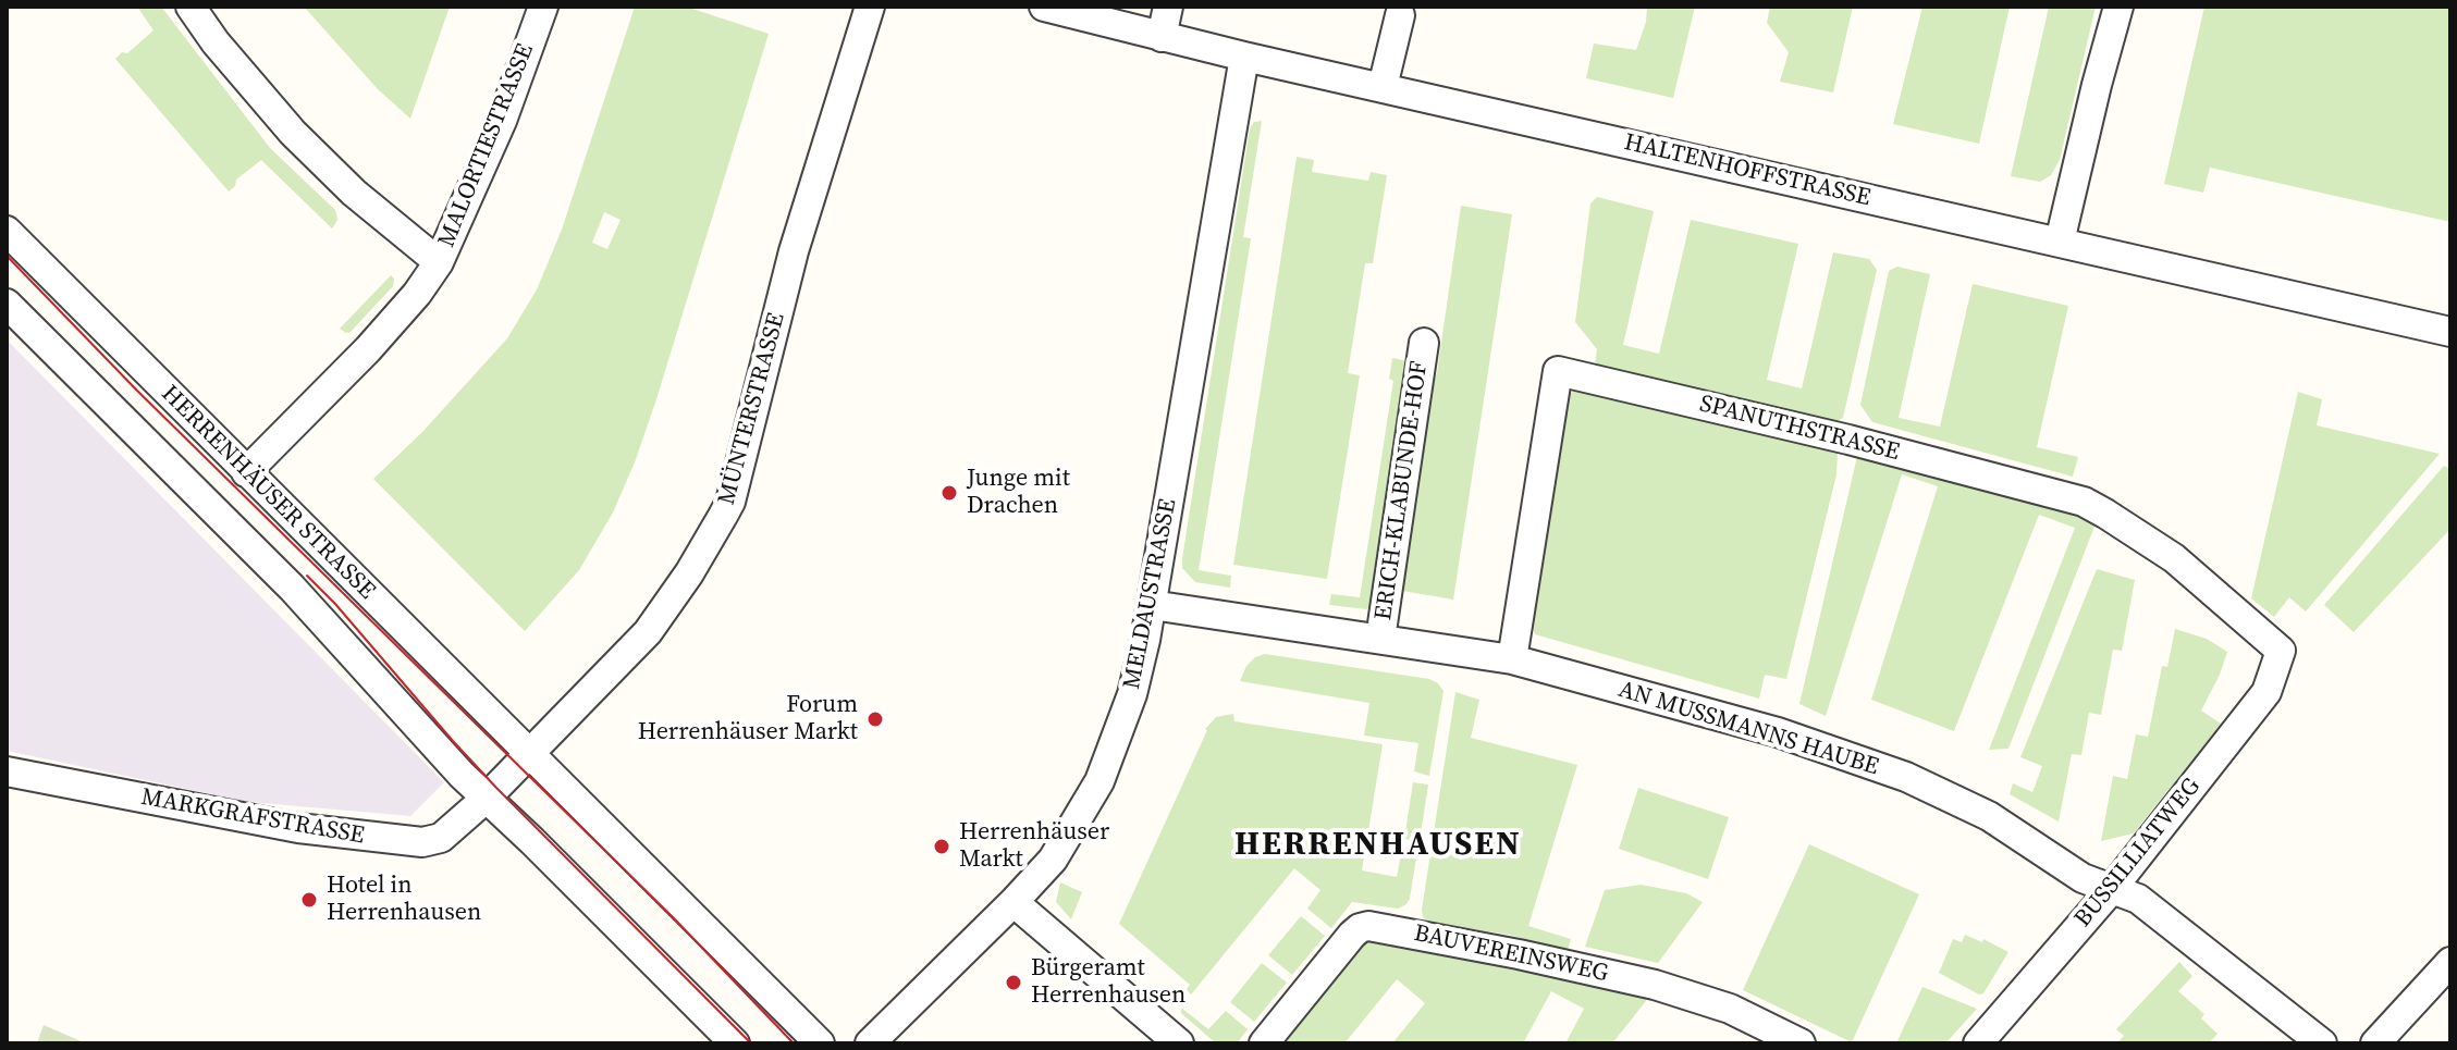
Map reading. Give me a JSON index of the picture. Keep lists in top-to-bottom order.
{
  "streets": {
    "street": [
      "MALORTIESTRASSE",
      "HALTENHOFFSTRASSE",
      "MÜNTERSTRASSE",
      "SPANUTHSTRASSE",
      "ERICH-KLABUNDE-HOF",
      "HERRENHÄUSER STRASSE",
      "MELDAUSTRASSE",
      "AN MUSSMANNS HAUBE",
      "MARKGRAFSTRASSE",
      "BUSSILLIATWEG",
      "BAUVEREINSWEG"
    ]
  },
  "crossings": [
    ["MALORTIESTRASSE", "HERRENHÄUSER STRASSE"],
    ["HALTENHOFFSTRASSE", "MELDAUSTRASSE"],
    ["MÜNTERSTRASSE", "HERRENHÄUSER STRASSE"],
    ["SPANUTHSTRASSE", "AN MUSSMANNS HAUBE"],
    ["SPANUTHSTRASSE", "BUSSILLIATWEG"],
    ["ERICH-KLABUNDE-HOF", "AN MUSSMANNS HAUBE"],
    ["HERRENHÄUSER STRASSE", "MARKGRAFSTRASSE"],
    ["MELDAUSTRASSE", "AN MUSSMANNS HAUBE"],
    ["AN MUSSMANNS HAUBE", "BUSSILLIATWEG"]
  ],
  "districts": ["HERRENHAUSEN"],
  "places": [
    "Junge mit Drachen",
    "Forum Herrenhäuser Markt",
    "Herrenhäuser Markt",
    "Hotel in Herrenhausen",
    "Bürgeramt Herrenhausen"
  ]
}
